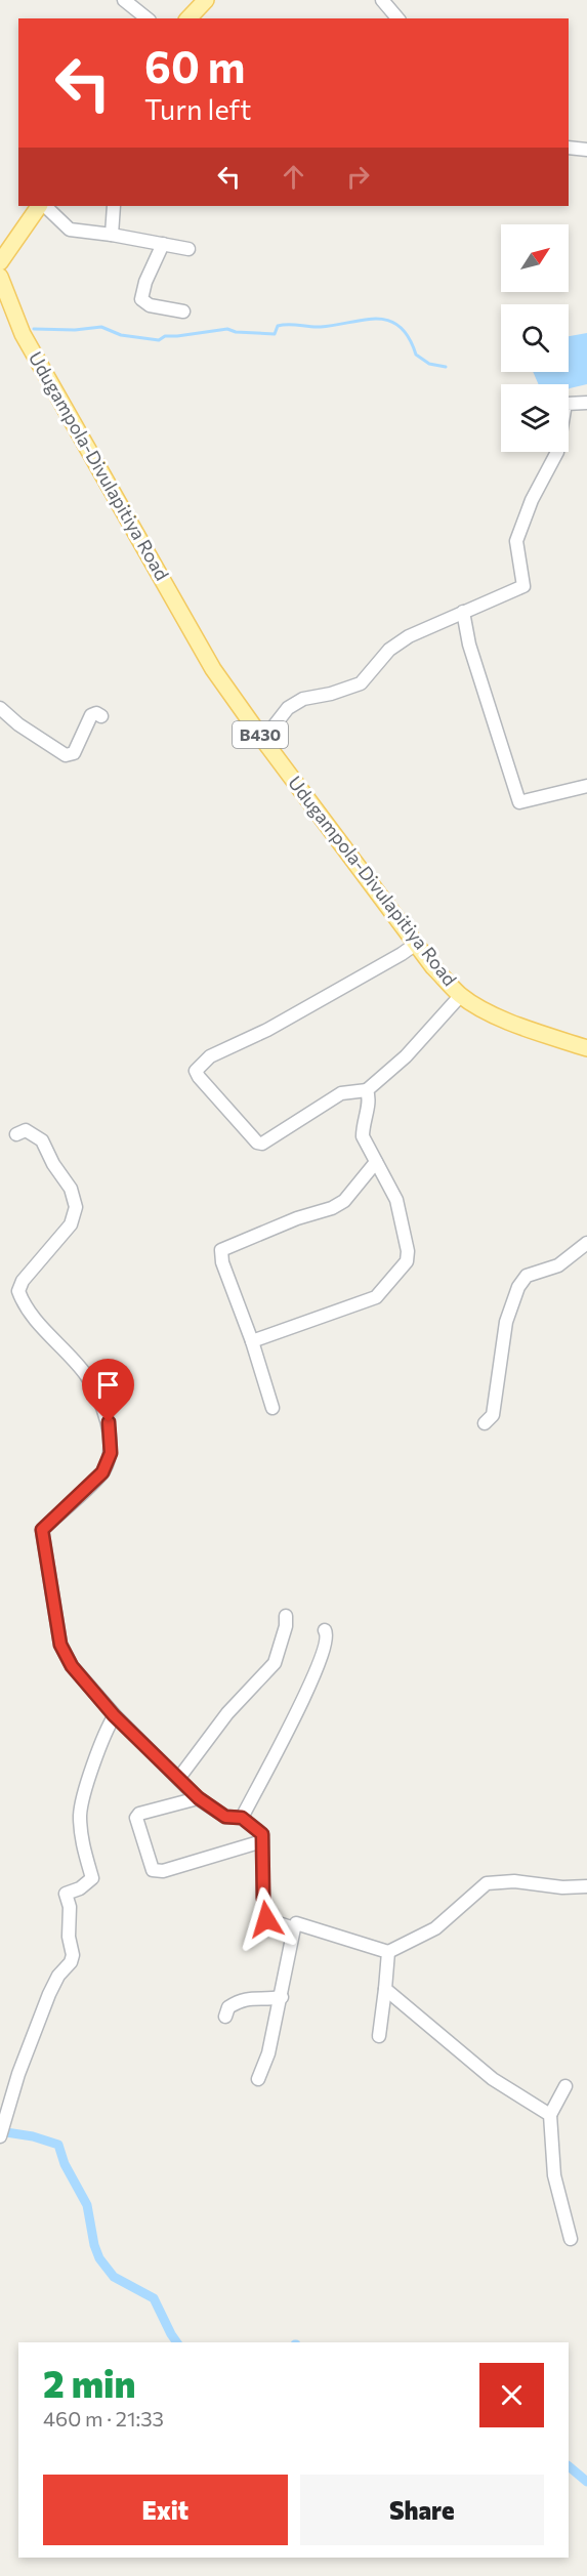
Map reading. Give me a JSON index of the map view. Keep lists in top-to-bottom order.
{
  "streets": {
    "main road": ["Udugampola-Divulapitiya Road", "B430"]
  },
  "north": "top right",
  "page": {
    "turn": ["60 m", "Turn left"],
    "heading": ["2 min", "460 m · 21:33"],
    "buttons": ["Exit", "Share"]
  }
}
